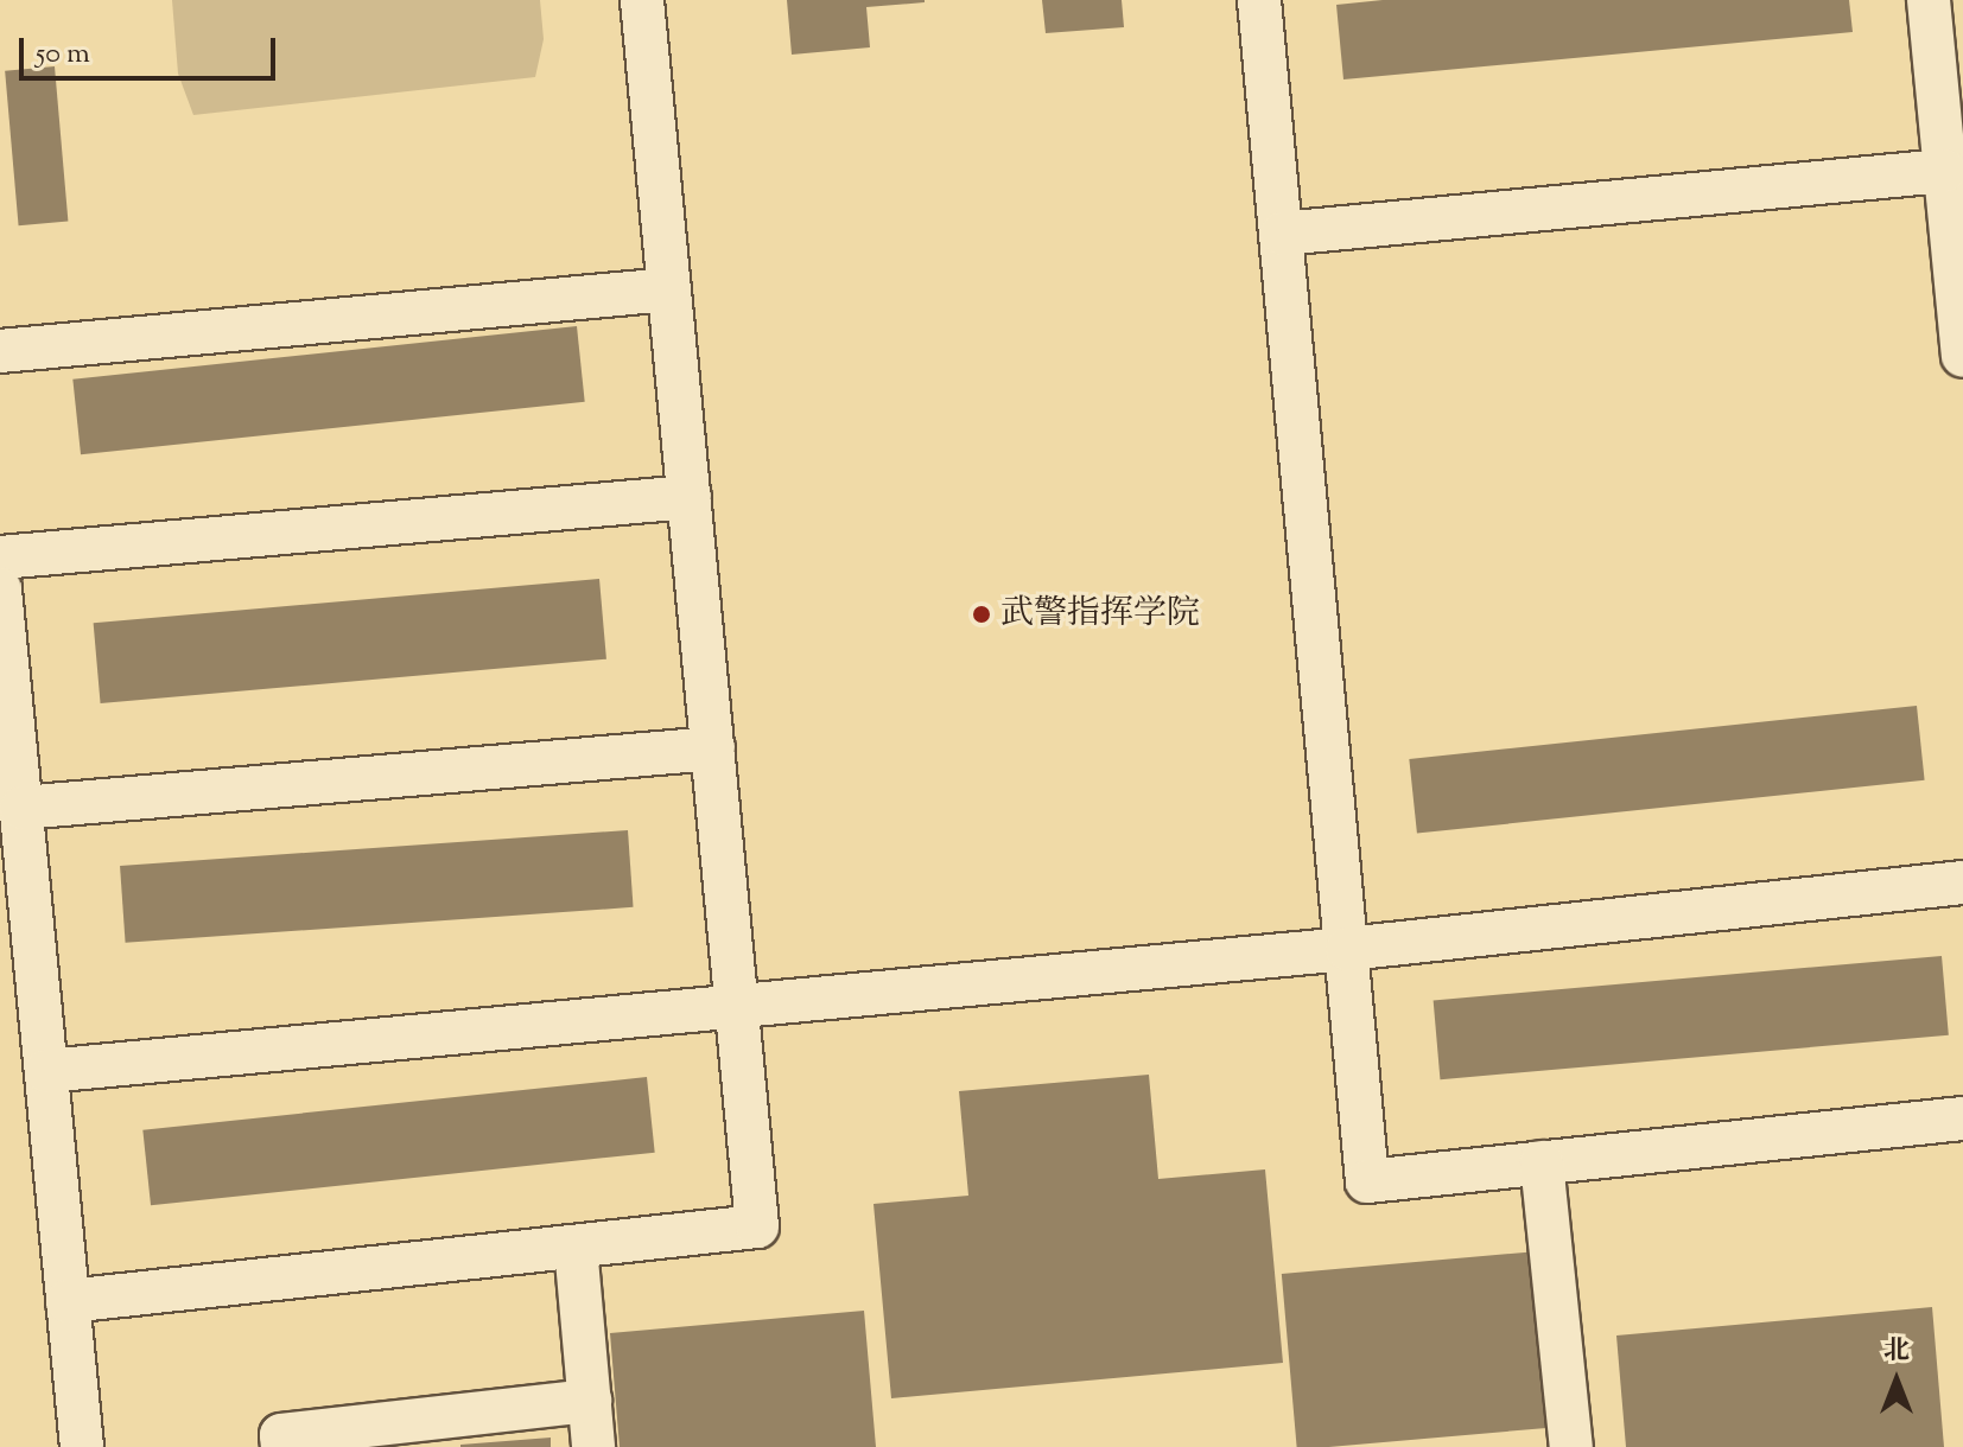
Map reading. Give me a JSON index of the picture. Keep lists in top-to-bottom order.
{
  "places": ["武警指挥学院"],
  "scale_bar": "50 m",
  "north": "top"
}
